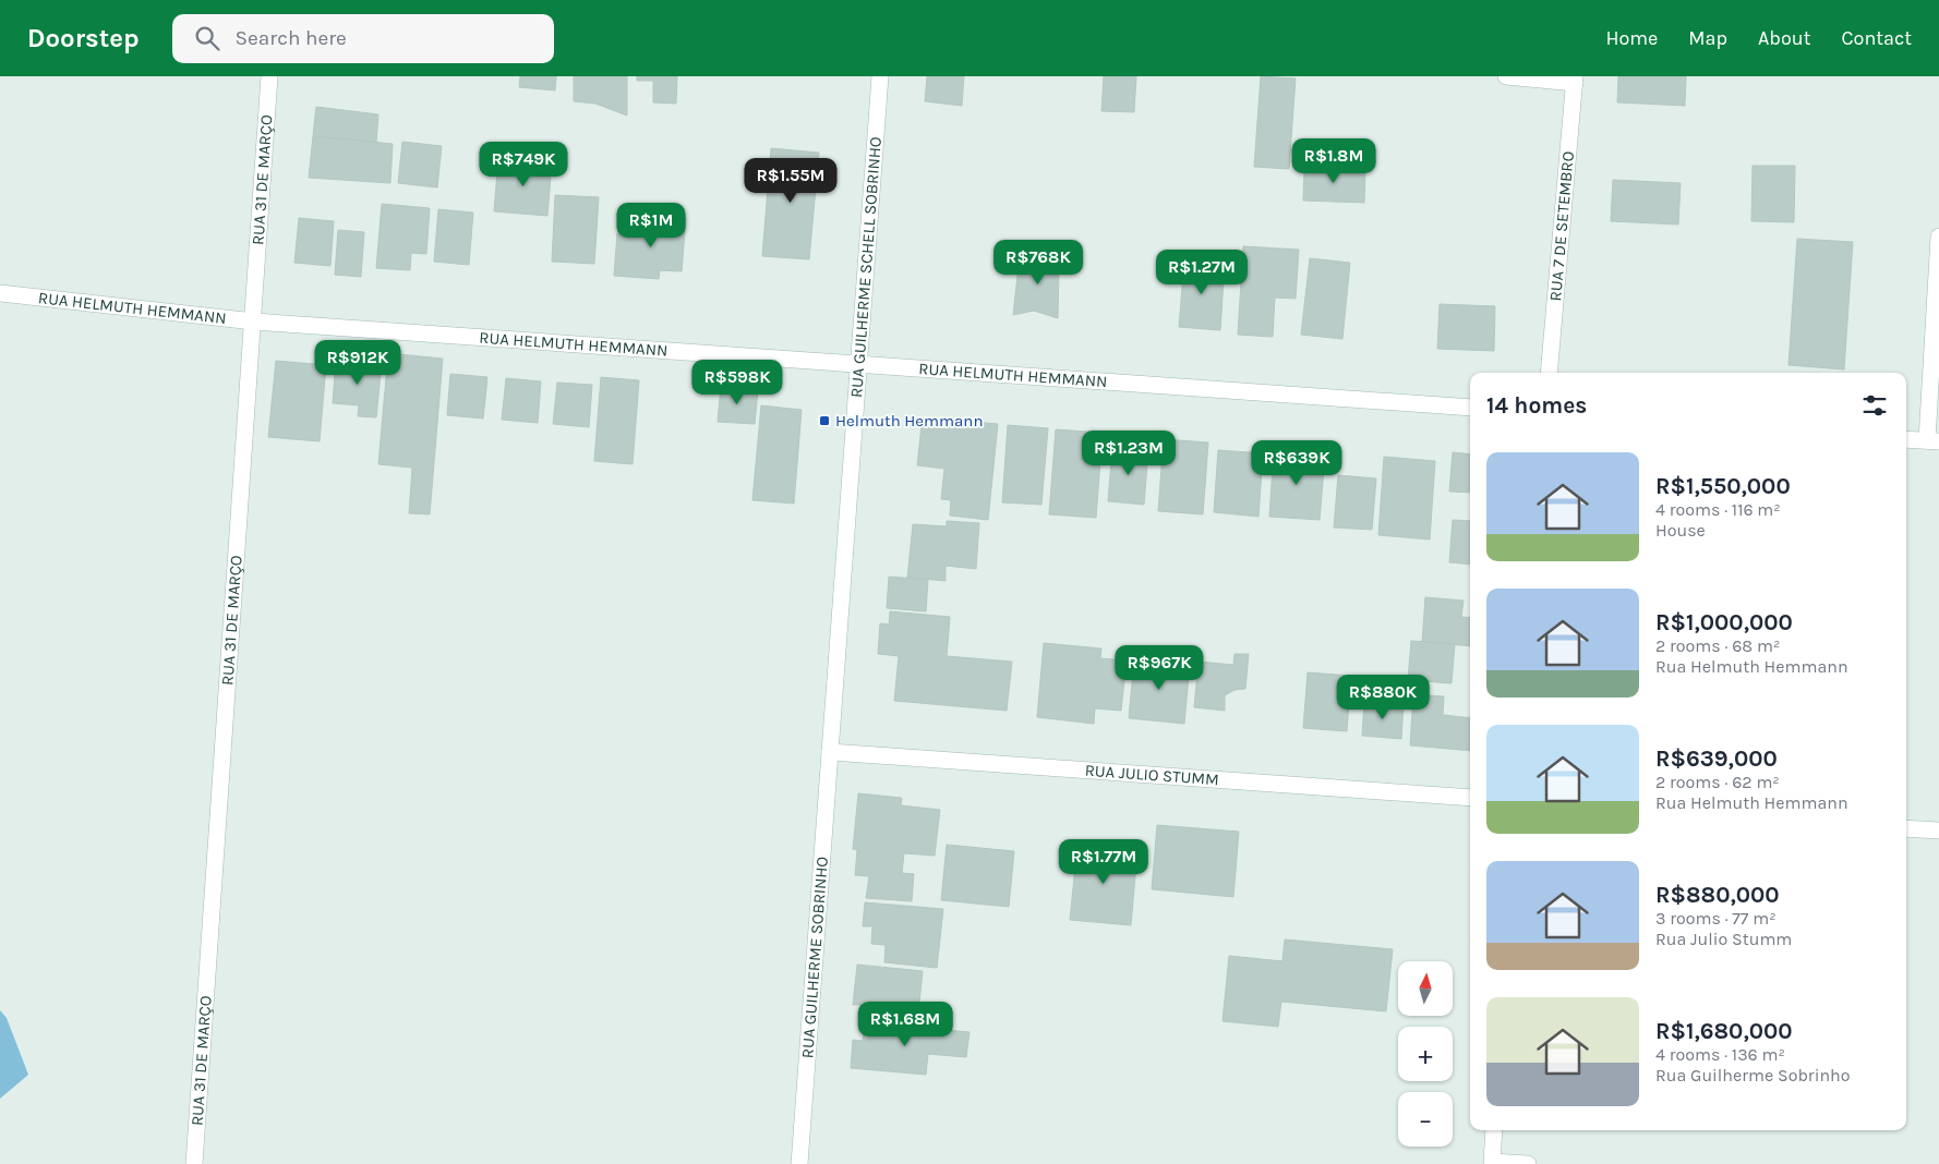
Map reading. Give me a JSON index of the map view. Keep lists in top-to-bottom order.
{
  "streets": {
    "street": [
      "RUA 31 DE MARÇO",
      "RUA 7 DE SETEMBRO",
      "RUA GUILHERME SCHELL SOBRINHO",
      "RUA HELMUTH HEMMANN",
      "RUA JULIO STUMM",
      "RUA GUILHERME SOBRINHO"
    ]
  },
  "crossings": [
    ["RUA 31 DE MARÇO", "RUA HELMUTH HEMMANN"],
    ["RUA GUILHERME SCHELL SOBRINHO", "RUA HELMUTH HEMMANN"],
    ["RUA GUILHERME SCHELL SOBRINHO", "RUA JULIO STUMM"],
    ["RUA GUILHERME SCHELL SOBRINHO", "RUA GUILHERME SOBRINHO"],
    ["RUA JULIO STUMM", "RUA GUILHERME SOBRINHO"]
  ],
  "places": {
    "transit": ["Helmuth Hemmann"]
  },
  "north": "top",
  "page": {
    "header": "Doorstep",
    "search": "Search here",
    "nav": [
      "Home",
      "Map",
      "About",
      "Contact"
    ],
    "price": [
      "R$1.8M",
      "R$749K",
      "R$1.55M",
      "R$1M",
      "R$768K",
      "R$1.27M",
      "R$912K",
      "R$598K",
      "R$1.23M",
      "R$639K",
      "R$967K",
      "R$880K",
      "R$1.77M",
      "R$1.68M"
    ],
    "heading": "14 homes",
    "list": [
      {
        "name": "R$1,550,000",
        "note": "4 rooms · 116 m² · House"
      },
      {
        "name": "R$1,000,000",
        "note": "2 rooms · 68 m² · Rua Helmuth Hemmann"
      },
      {
        "name": "R$639,000",
        "note": "2 rooms · 62 m² · Rua Helmuth Hemmann"
      },
      {
        "name": "R$880,000",
        "note": "3 rooms · 77 m² · Rua Julio Stumm"
      },
      {
        "name": "R$1,680,000",
        "note": "4 rooms · 136 m² · Rua Guilherme Sobrinho"
      }
    ],
    "map_buttons": ["+", "−"]
  }
}
